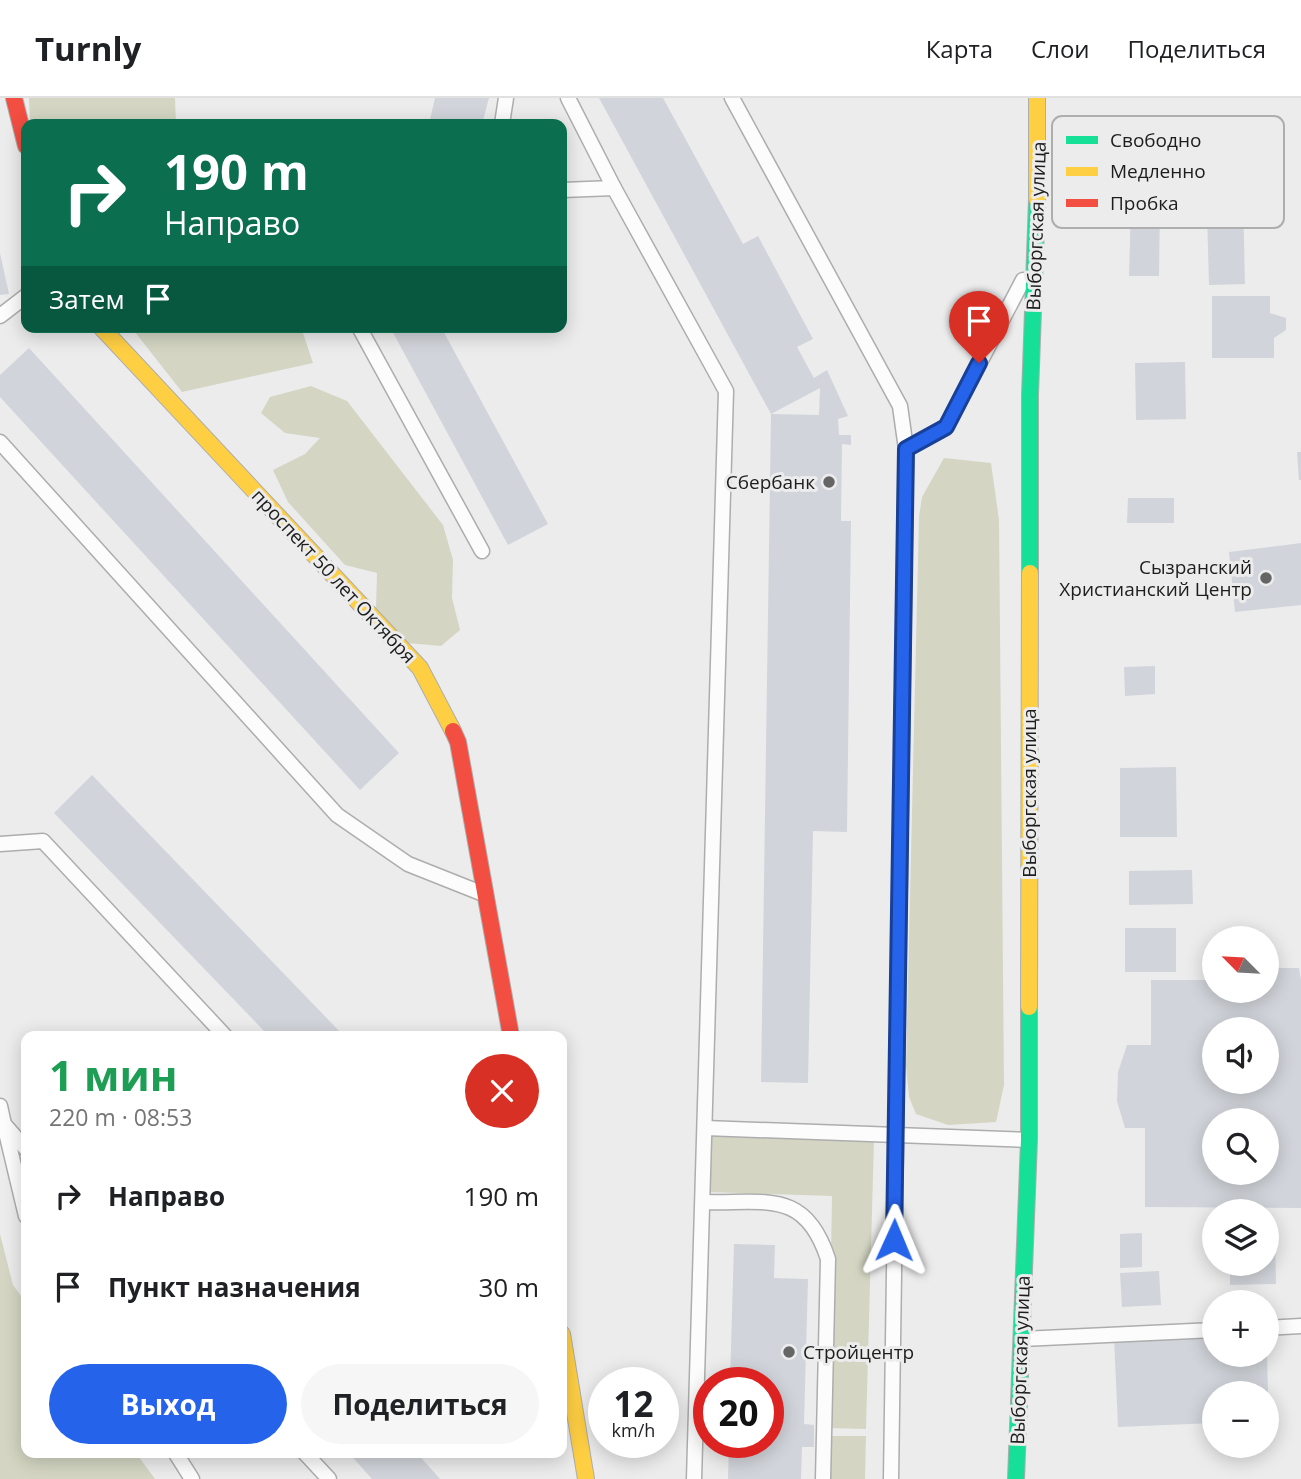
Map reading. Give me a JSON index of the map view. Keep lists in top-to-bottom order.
{
  "streets": {
    "main road": ["Выборгская улица", "проспект 50 лет Октября"]
  },
  "places": ["Сбербанк", "Сызранский Христианский Центр", "Стройцентр"],
  "legend": ["Свободно", "Медленно", "Пробка"],
  "north": "top left",
  "page": {
    "header": "Turnly",
    "nav": ["Карта", "Слои", "Поделиться"],
    "turn": ["190 m", "Направо"],
    "then": "Затем",
    "map_buttons": ["+", "−"],
    "heading": ["1 мин", "220 m · 08:53"],
    "list": [
      {
        "name": "Направо",
        "value": "190 m"
      },
      {
        "name": "Пункт назначения",
        "value": "30 m"
      }
    ],
    "buttons": ["Выход", "Поделиться"],
    "speed": "12 km/h",
    "limit": "20"
  }
}
